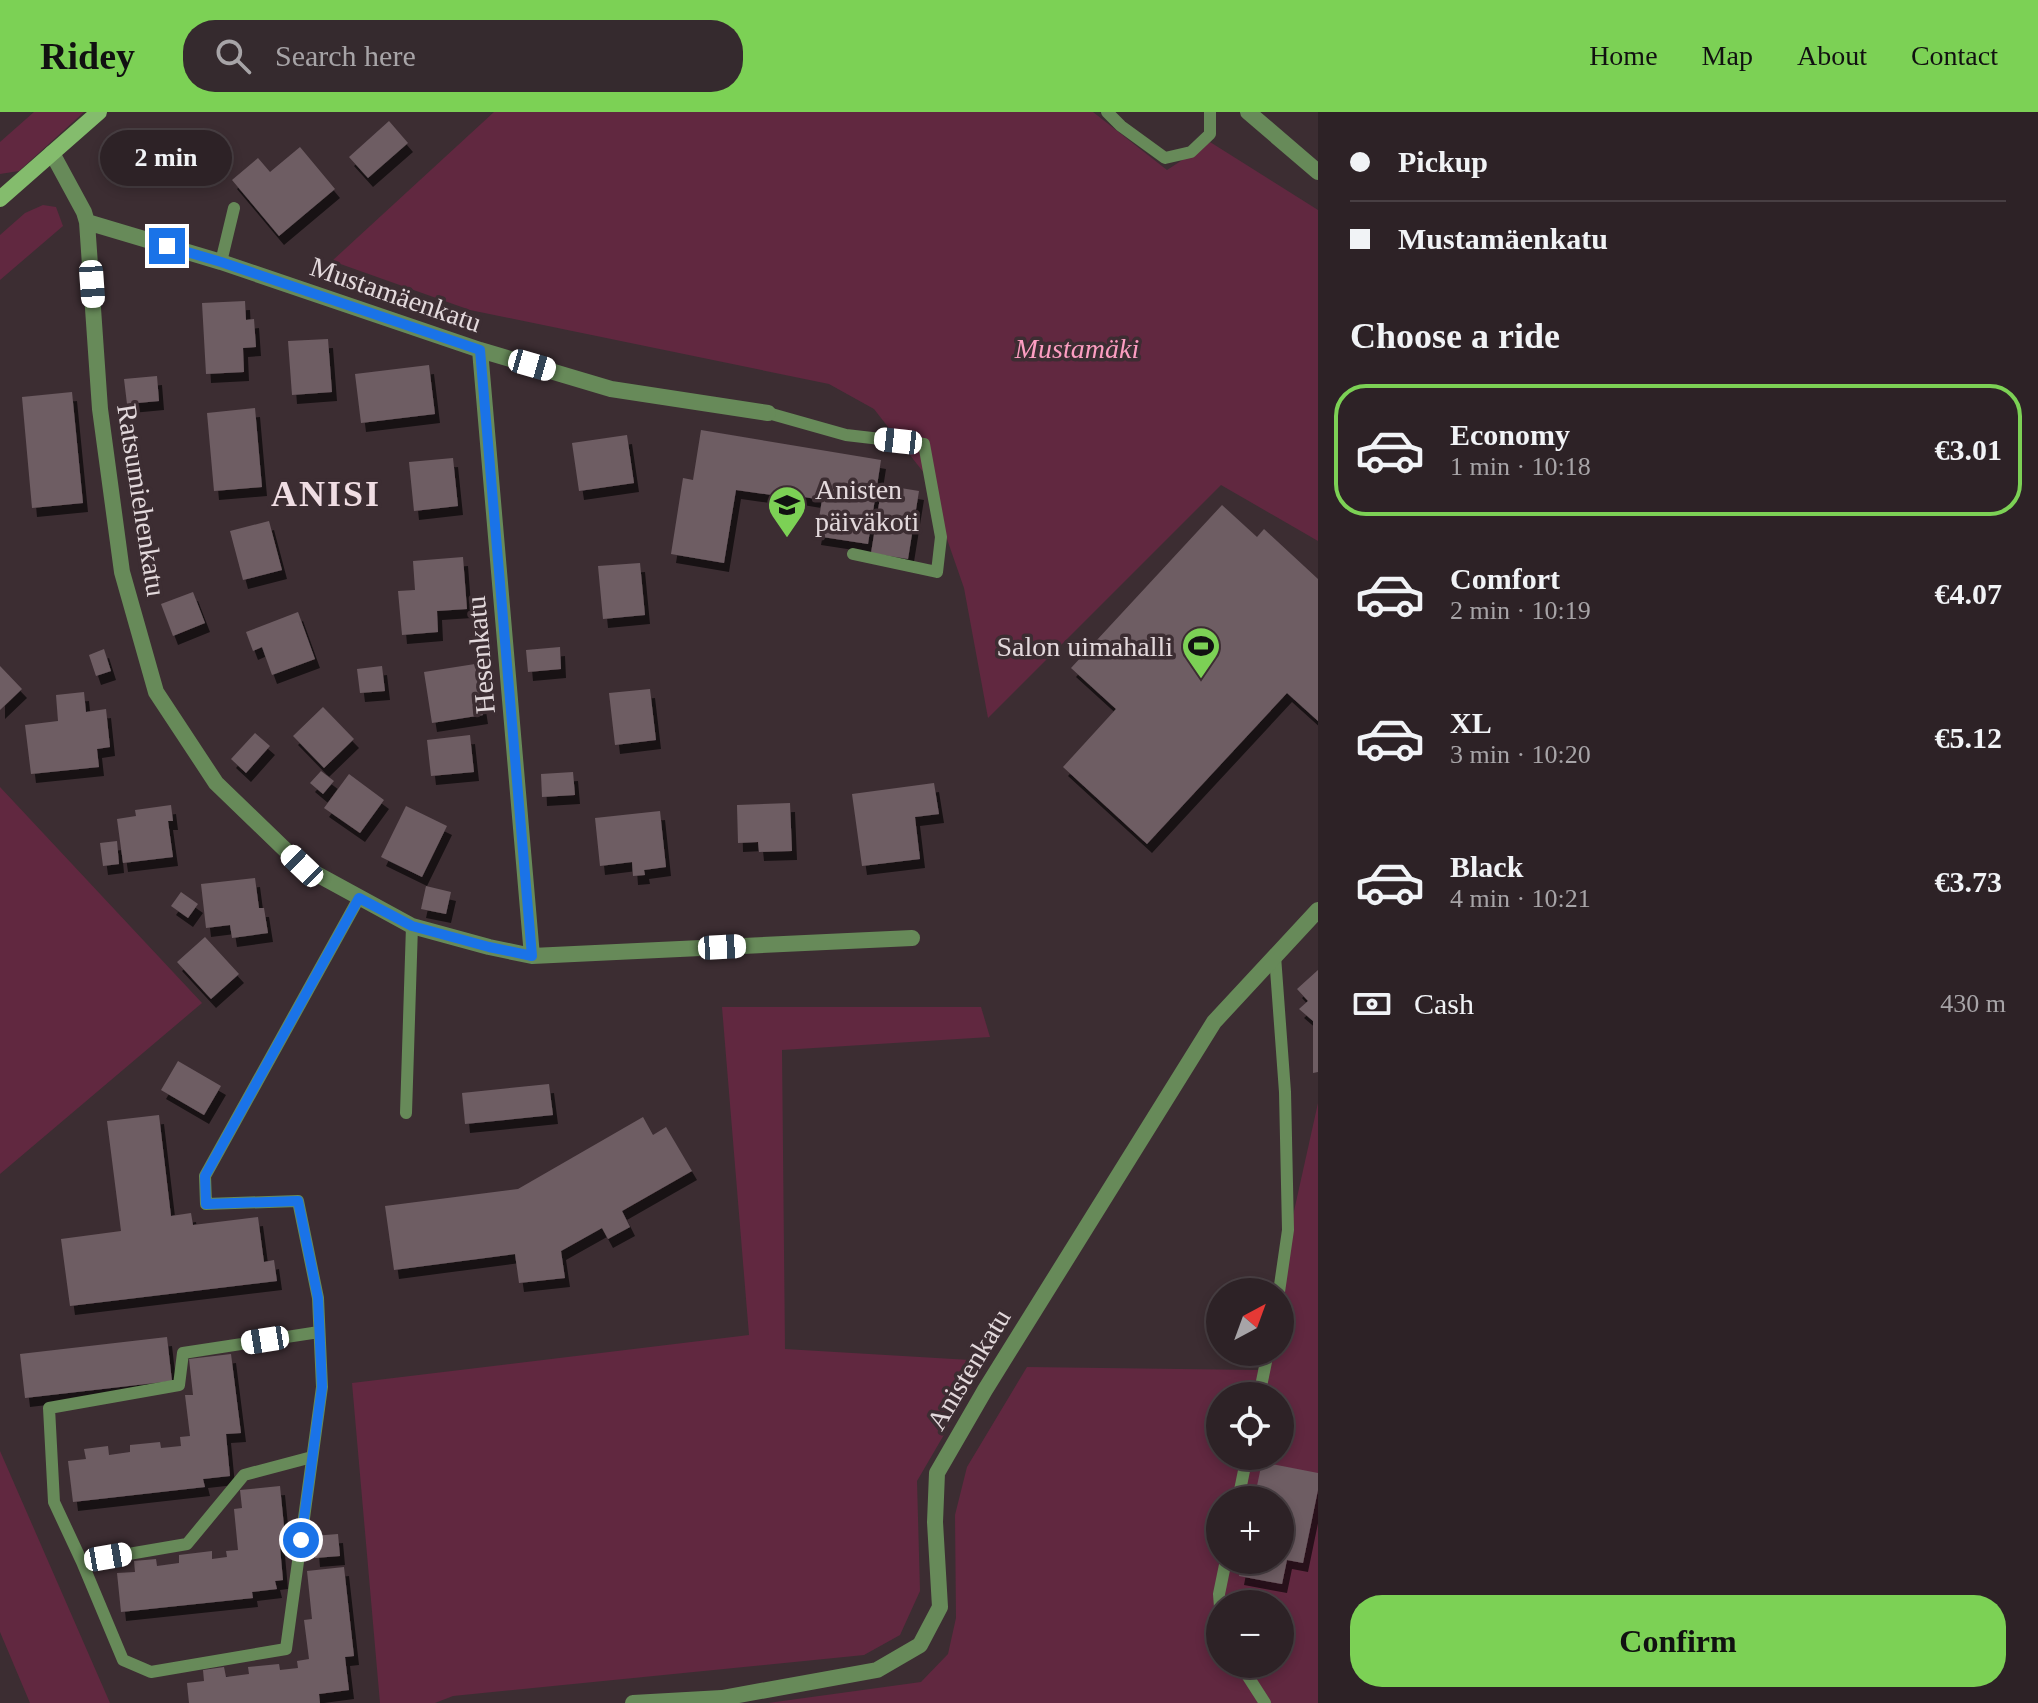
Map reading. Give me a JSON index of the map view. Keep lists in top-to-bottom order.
{
  "streets": {
    "street": [
      "Mustamäenkatu",
      "Ratsumiehenkatu",
      "Hesenkatu",
      "Anistenkatu"
    ]
  },
  "crossings": [
    ["Mustamäenkatu", "Ratsumiehenkatu"],
    ["Mustamäenkatu", "Hesenkatu"],
    ["Ratsumiehenkatu", "Hesenkatu"]
  ],
  "districts": ["ANISI"],
  "parks": ["Mustamäki"],
  "places": {
    "school or university": ["Anisten päiväkoti"],
    "sports": ["Salon uimahalli"]
  },
  "north": "top right",
  "page": {
    "header": "Ridey",
    "search": "Search here",
    "nav": [
      "Home",
      "Map",
      "About",
      "Contact"
    ],
    "banner": ["Pickup", "Mustamäenkatu"],
    "bubble": "2 min",
    "heading": "Choose a ride",
    "list": [
      {
        "name": "Economy",
        "note": "1 min · 10:18",
        "value": "€3.01"
      },
      {
        "name": "Comfort",
        "note": "2 min · 10:19",
        "value": "€4.07"
      },
      {
        "name": "XL",
        "note": "3 min · 10:20",
        "value": "€5.12"
      },
      {
        "name": "Black",
        "note": "4 min · 10:21",
        "value": "€3.73"
      }
    ],
    "pay": ["Cash", "430 m"],
    "map_buttons": ["+", "−"],
    "buttons": "Confirm"
  }
}
